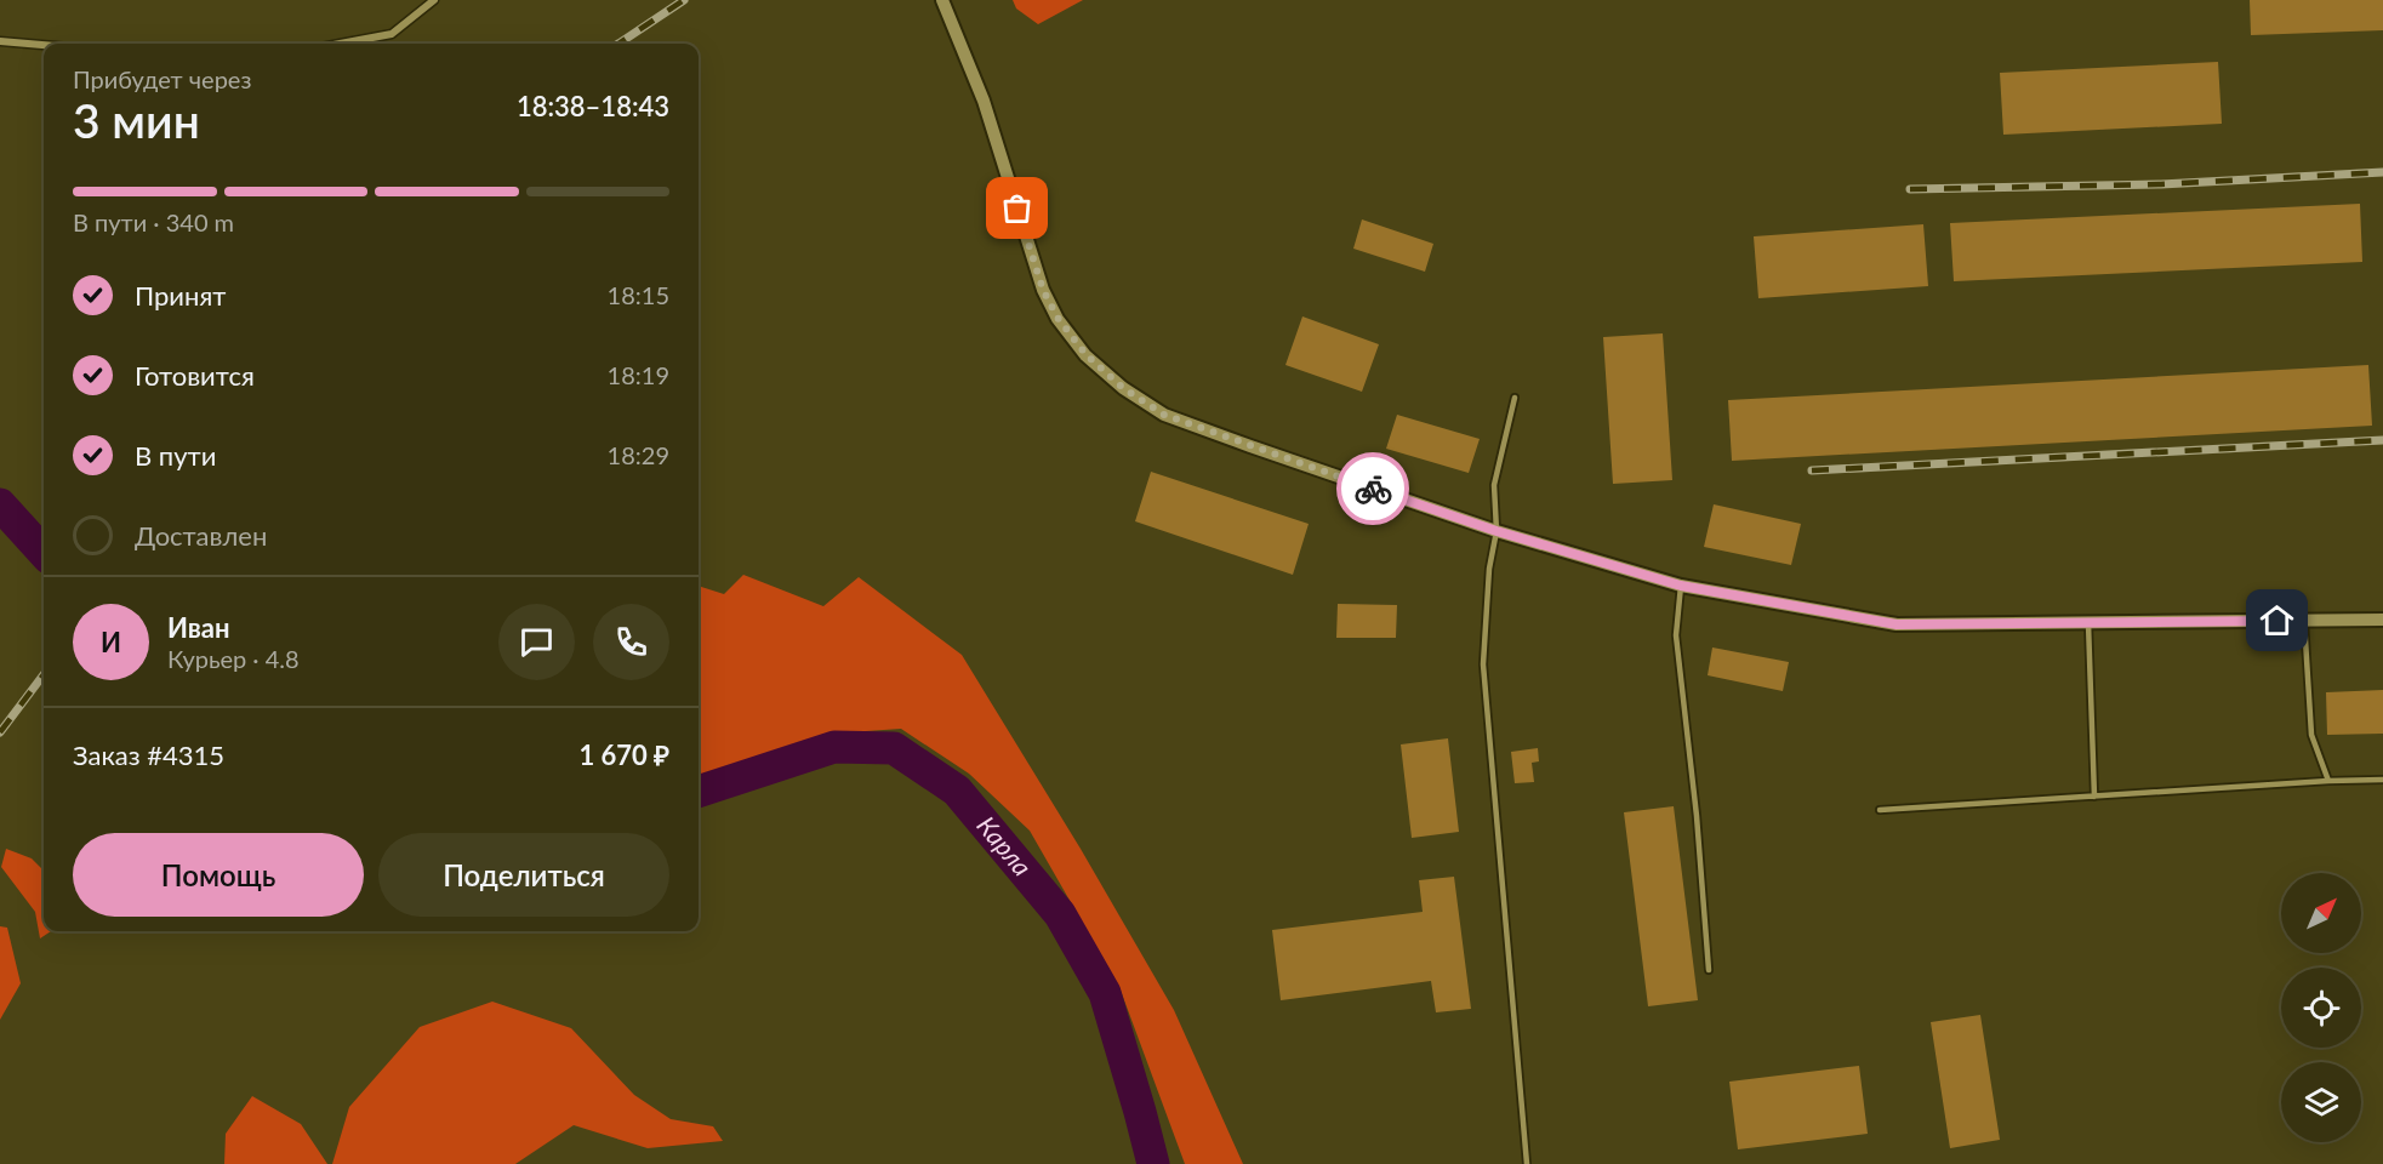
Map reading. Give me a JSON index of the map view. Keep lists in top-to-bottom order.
{
  "water": ["Карла"],
  "north": "top right",
  "page": {
    "heading": ["3 мин", "Прибудет через", "18:38–18:43"],
    "panel": [
      "Иван",
      "Курьер · 4.8",
      "Заказ #4315",
      "1 670 ₽"
    ],
    "bar": "В пути · 340 m",
    "list": [
      ["Принят", "18:15"],
      ["Готовится", "18:19"],
      ["В пути", "18:29"],
      "Доставлен"
    ],
    "round": "И",
    "buttons": ["Помощь", "Поделиться"]
  }
}
